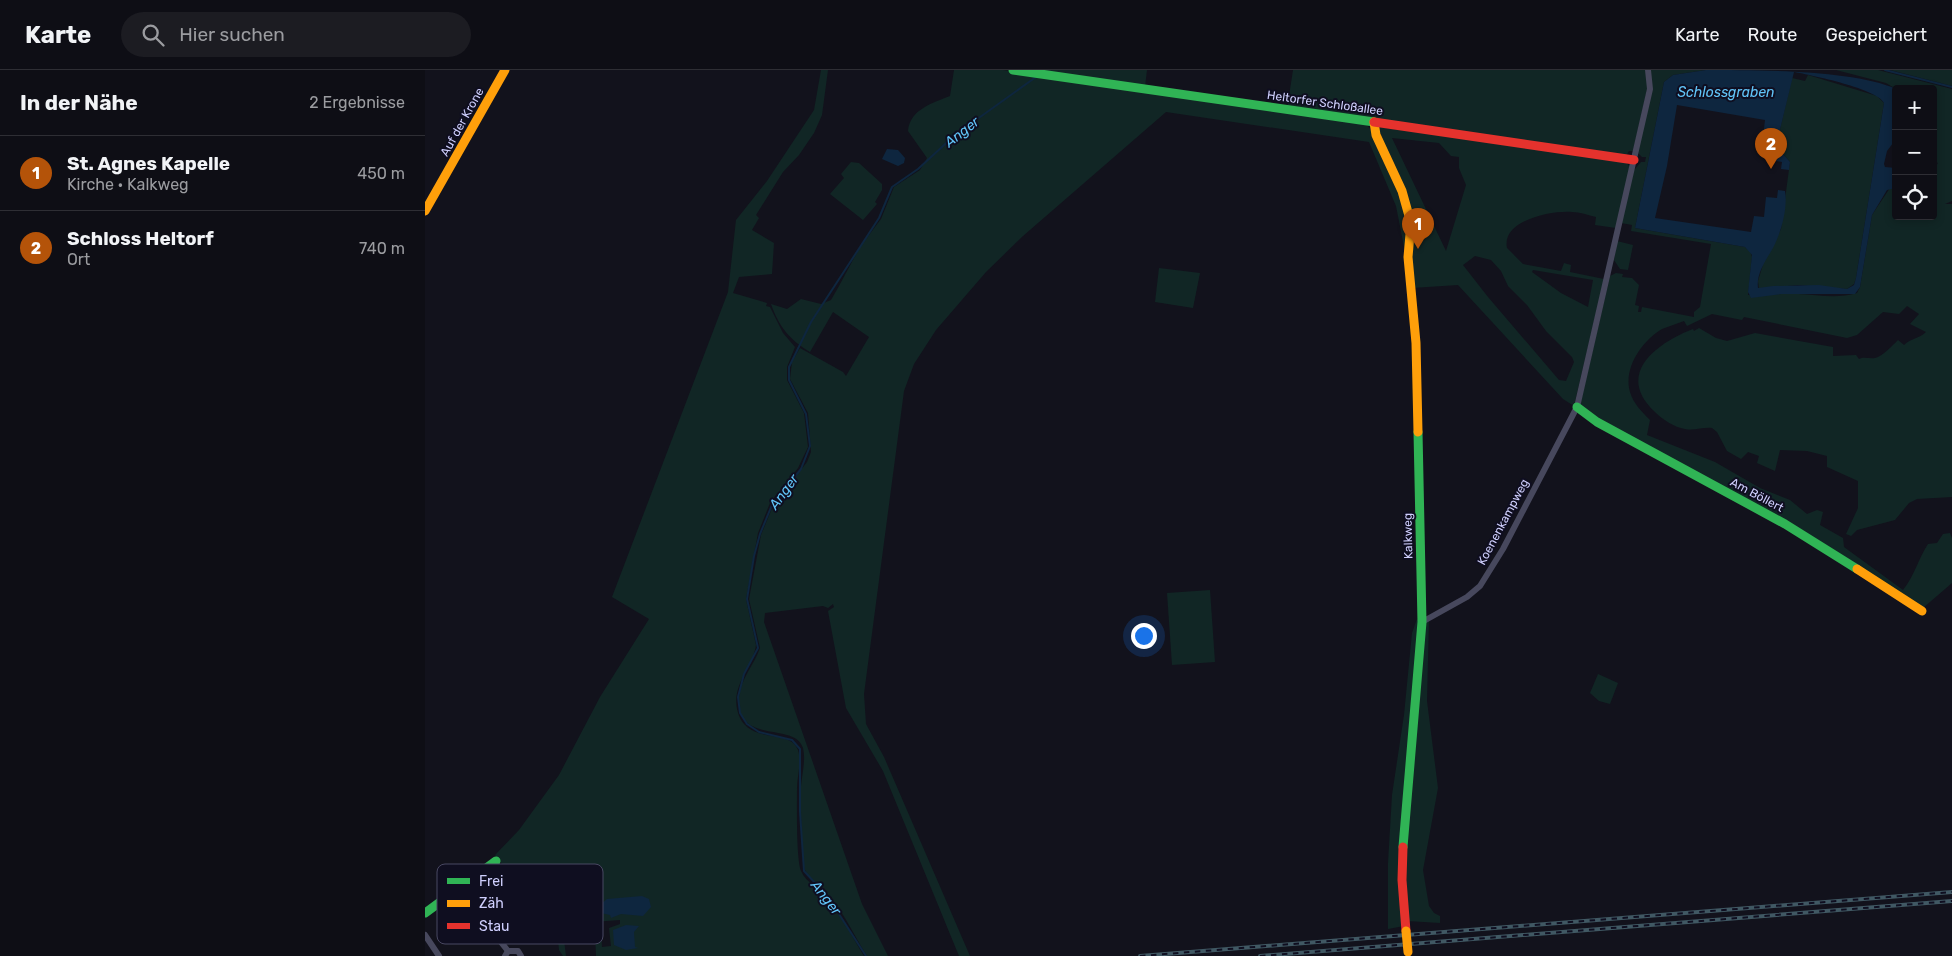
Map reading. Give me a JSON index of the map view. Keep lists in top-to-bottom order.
{
  "streets": {
    "street": [
      "Heltorfer Schloßallee",
      "Auf der Krone",
      "Am Böllert",
      "Koenenkampweg",
      "Kalkweg"
    ]
  },
  "crossings": [
    ["Heltorfer Schloßallee", "Kalkweg"],
    ["Am Böllert", "Koenenkampweg"],
    ["Koenenkampweg", "Kalkweg"]
  ],
  "water": ["Schlossgraben", "Anger"],
  "legend": ["Frei", "Zäh", "Stau"],
  "page": {
    "header": "Karte",
    "search": "Hier suchen",
    "nav": ["Karte", "Route", "Gespeichert"],
    "heading": ["In der Nähe", "2 Ergebnisse"],
    "map_buttons": ["+", "−"],
    "pins": ["2", "1"],
    "list": [
      {
        "mark": "1",
        "name": "St. Agnes Kapelle",
        "note": "Kirche · Kalkweg",
        "value": "450 m"
      },
      {
        "mark": "2",
        "name": "Schloss Heltorf",
        "note": "Ort",
        "value": "740 m"
      }
    ]
  }
}
